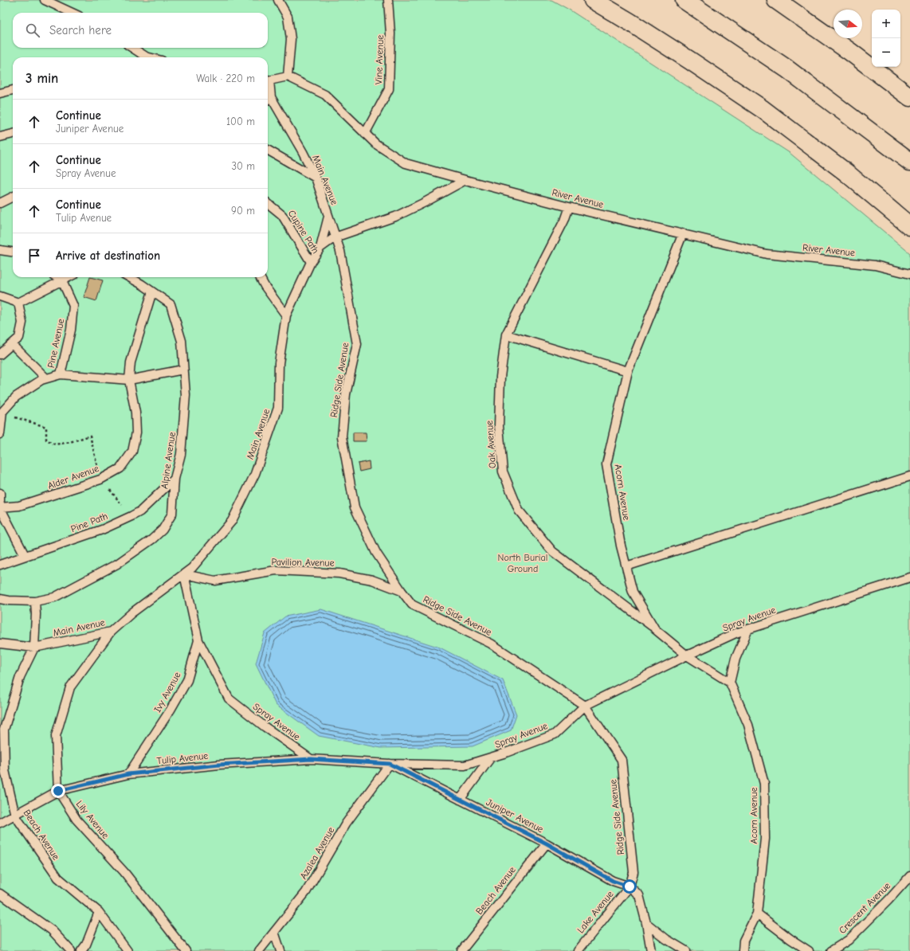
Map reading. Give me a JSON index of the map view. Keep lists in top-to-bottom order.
{
  "streets": {
    "lane": [
      "Vine Avenue",
      "Main Avenue",
      "River Avenue",
      "Cupine Path",
      "Pine Avenue",
      "Ridge Side Avenue",
      "Oak Avenue",
      "Alpine Avenue",
      "Alder Avenue",
      "Acorn Avenue",
      "Pine Path",
      "Pavilion Avenue",
      "Spray Avenue",
      "Ivy Avenue",
      "Tulip Avenue",
      "Juniper Avenue",
      "Lily Avenue",
      "Beach Avenue",
      "Azalea Avenue",
      "Crescent Avenue",
      "Lake Avenue"
    ]
  },
  "crossings": [
    ["Vine Avenue", "River Avenue"],
    ["Main Avenue", "Cupine Path"],
    ["Main Avenue", "Ridge Side Avenue"],
    ["Main Avenue", "Pavilion Avenue"],
    ["Main Avenue", "Ivy Avenue"],
    ["Main Avenue", "Beach Avenue"],
    ["River Avenue", "Oak Avenue"],
    ["River Avenue", "Acorn Avenue"],
    ["Ridge Side Avenue", "Pavilion Avenue"],
    ["Ridge Side Avenue", "Spray Avenue"],
    ["Ridge Side Avenue", "Juniper Avenue"],
    ["Ridge Side Avenue", "Lake Avenue"],
    ["Oak Avenue", "Acorn Avenue"],
    ["Alpine Avenue", "Alder Avenue"],
    ["Alpine Avenue", "Pine Path"],
    ["Acorn Avenue", "Spray Avenue"],
    ["Pavilion Avenue", "Ivy Avenue"],
    ["Spray Avenue", "Ivy Avenue"],
    ["Spray Avenue", "Tulip Avenue"],
    ["Spray Avenue", "Juniper Avenue"],
    ["Spray Avenue", "Azalea Avenue"],
    ["Ivy Avenue", "Tulip Avenue"],
    ["Tulip Avenue", "Lily Avenue"],
    ["Tulip Avenue", "Beach Avenue"],
    ["Juniper Avenue", "Beach Avenue"],
    ["Juniper Avenue", "Azalea Avenue"],
    ["Juniper Avenue", "Lake Avenue"]
  ],
  "parks": ["North Burial Ground"],
  "north": "right",
  "page": {
    "map_buttons": ["+", "−"],
    "search": "Search here",
    "heading": ["3 min", "Walk · 220 m"],
    "list": [
      ["Continue", "Juniper Avenue", "100 m"],
      ["Continue", "Spray Avenue", "30 m"],
      ["Continue", "Tulip Avenue", "90 m"],
      "Arrive at destination"
    ]
  }
}
